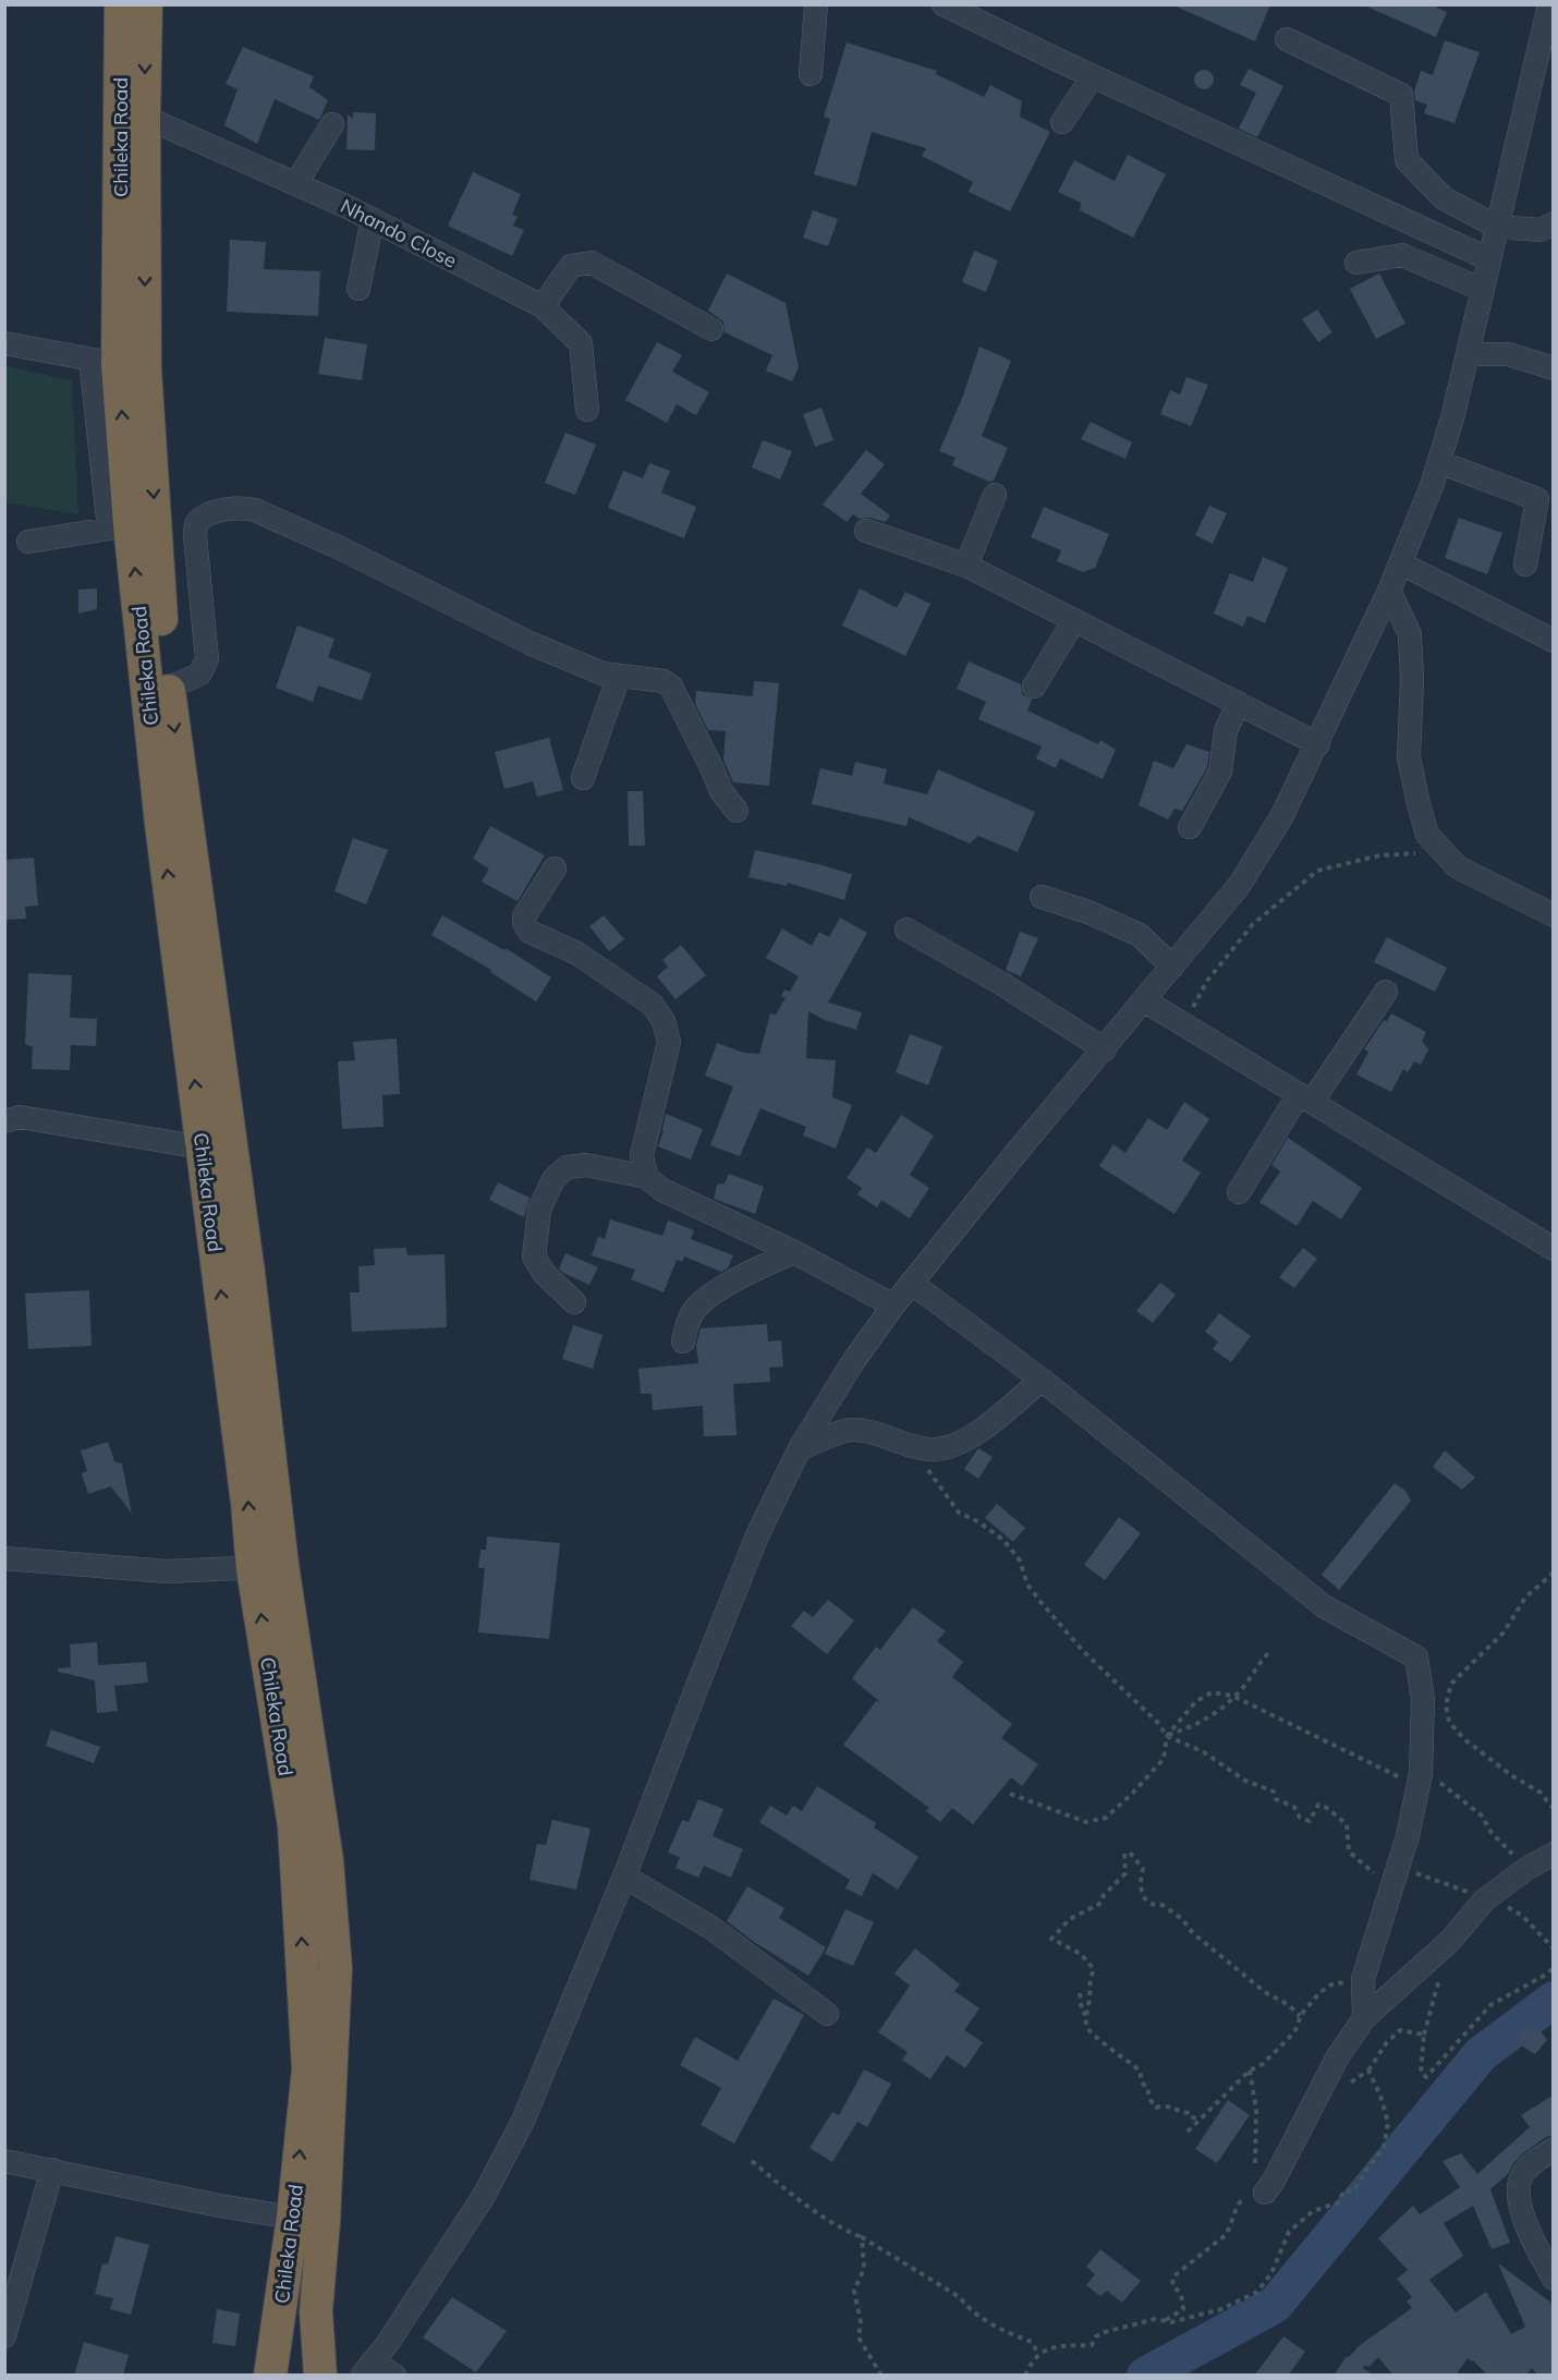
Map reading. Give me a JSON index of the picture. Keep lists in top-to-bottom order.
{
  "streets": {
    "highway": ["Chileka Road"],
    "street": ["Nhando Close"]
  },
  "crossings": [
    ["Chileka Road", "Nhando Close"]
  ]
}
